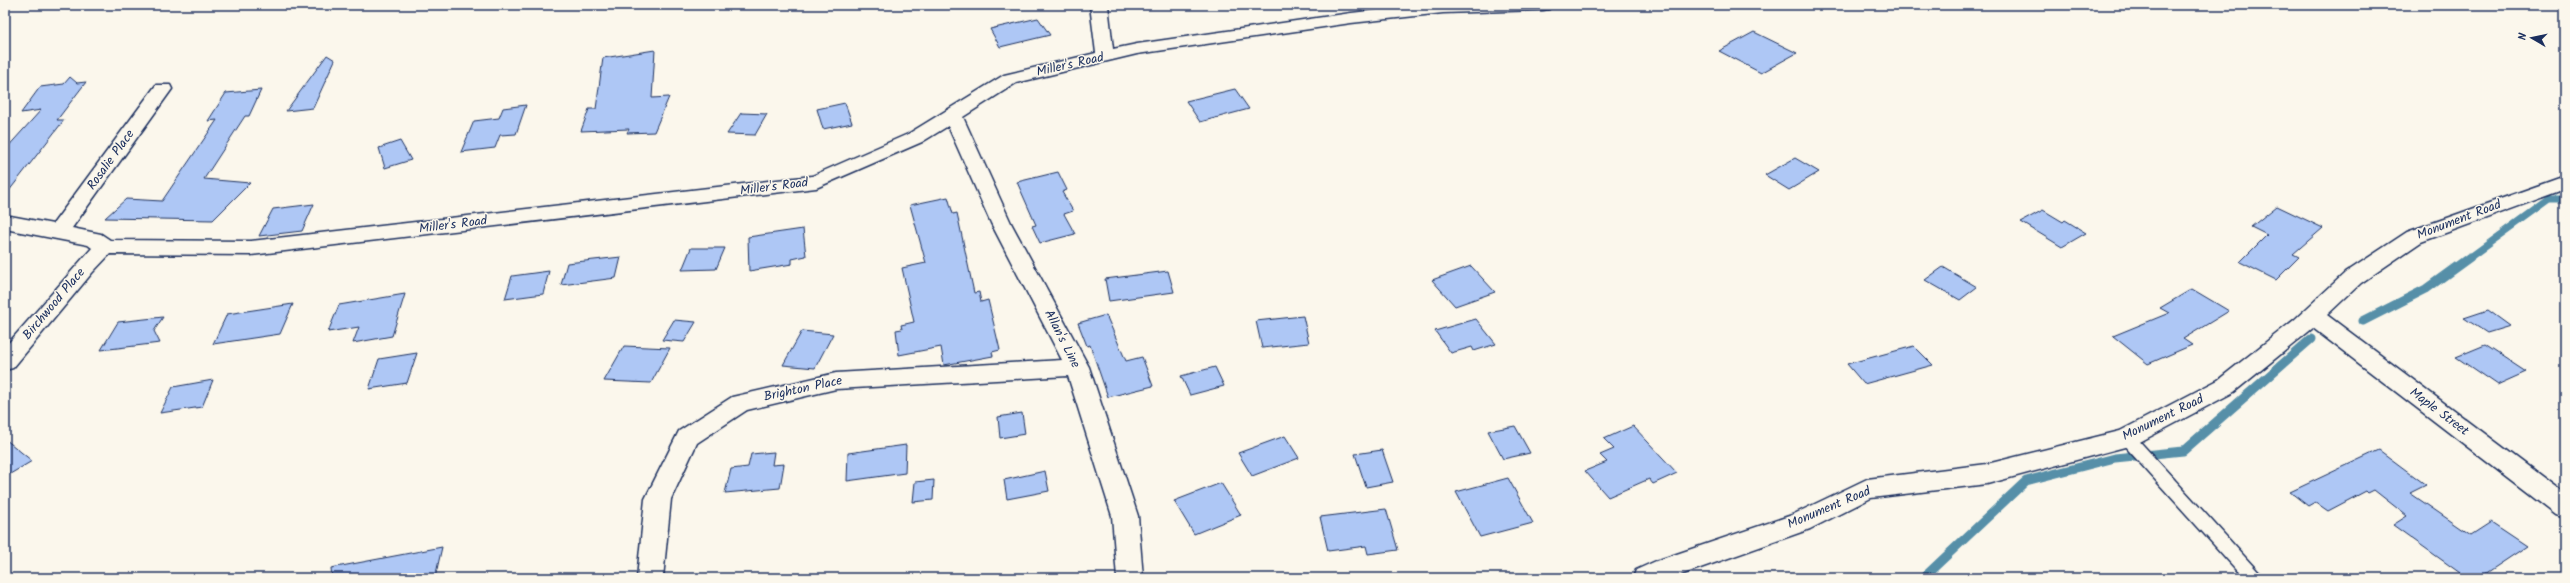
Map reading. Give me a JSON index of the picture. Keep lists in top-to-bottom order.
{
  "streets": {
    "street": [
      "Miller's Road",
      "Rosalie Place",
      "Monument Road",
      "Birchwood Place",
      "Allan's Line",
      "Brighton Place",
      "Maple Street"
    ]
  },
  "crossings": [
    ["Miller's Road", "Birchwood Place"],
    ["Miller's Road", "Allan's Line"],
    ["Monument Road", "Maple Street"],
    ["Allan's Line", "Brighton Place"]
  ],
  "north": "left"
}
